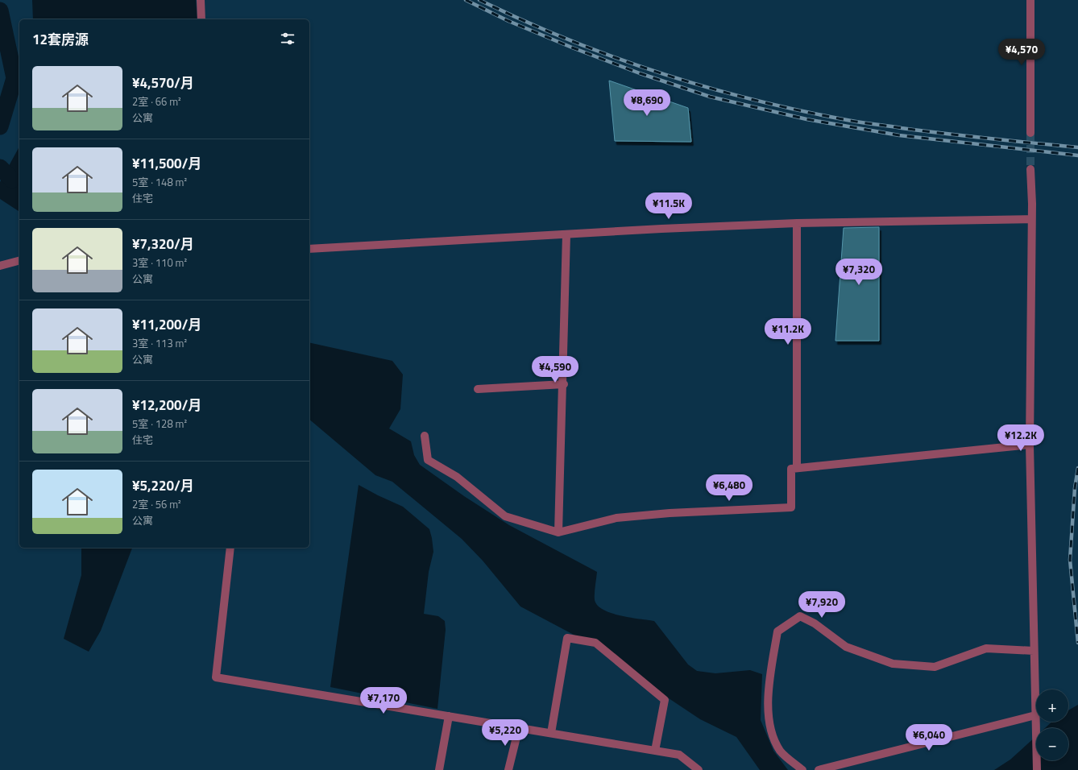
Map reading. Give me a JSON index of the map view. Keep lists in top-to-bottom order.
{
  "page": {
    "heading": "12套房源",
    "price": [
      "¥4,570",
      "¥8,690",
      "¥11.5K",
      "¥7,320",
      "¥11.2K",
      "¥4,590",
      "¥12.2K",
      "¥6,480",
      "¥7,920",
      "¥7,170",
      "¥5,220",
      "¥6,040"
    ],
    "list": [
      {
        "name": "¥4,570/月",
        "note": "2室 · 66 m² · 公寓"
      },
      {
        "name": "¥11,500/月",
        "note": "5室 · 148 m² · 住宅"
      },
      {
        "name": "¥7,320/月",
        "note": "3室 · 110 m² · 公寓"
      },
      {
        "name": "¥11,200/月",
        "note": "3室 · 113 m² · 公寓"
      },
      {
        "name": "¥12,200/月",
        "note": "5室 · 128 m² · 住宅"
      },
      {
        "name": "¥5,220/月",
        "note": "2室 · 56 m² · 公寓"
      }
    ],
    "map_buttons": ["+", "−"]
  }
}
